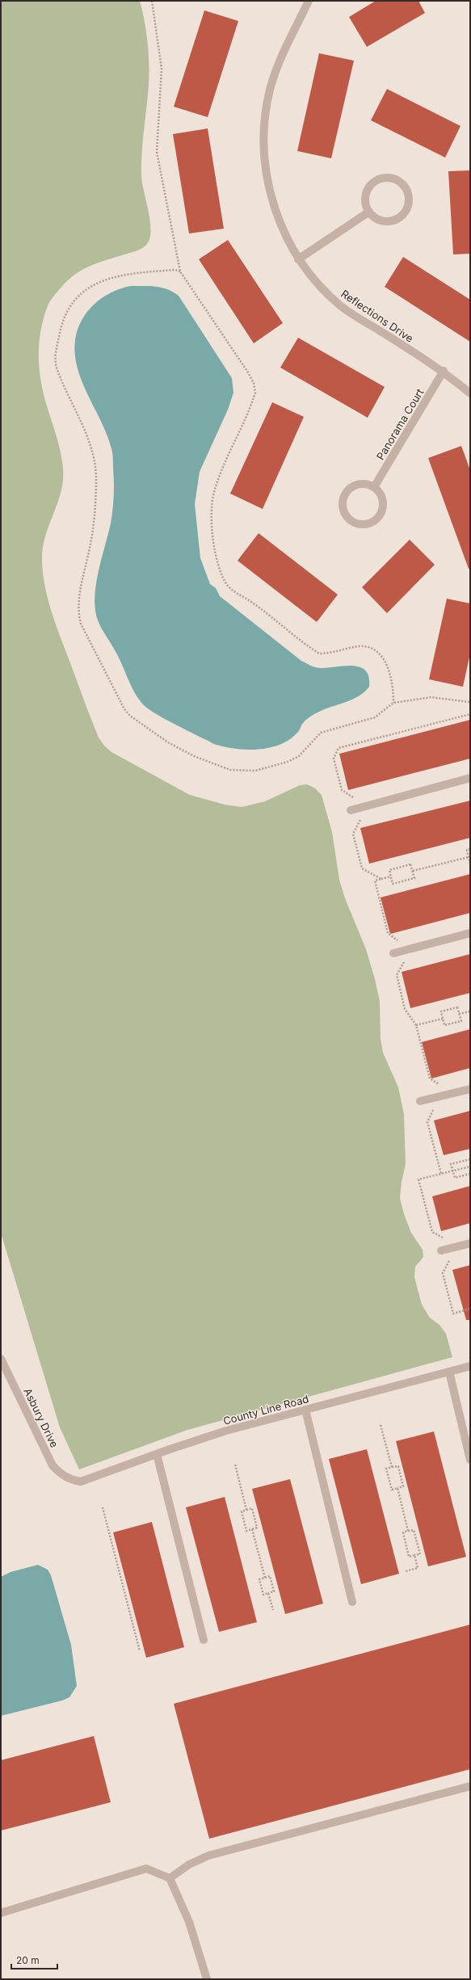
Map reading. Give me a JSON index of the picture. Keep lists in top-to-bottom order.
{
  "streets": {
    "street": [
      "Reflections Drive",
      "Panorama Court",
      "County Line Road",
      "Asbury Drive"
    ]
  },
  "crossings": [
    ["Reflections Drive", "Panorama Court"],
    ["County Line Road", "Asbury Drive"]
  ],
  "scale_bar": "20 m"
}
